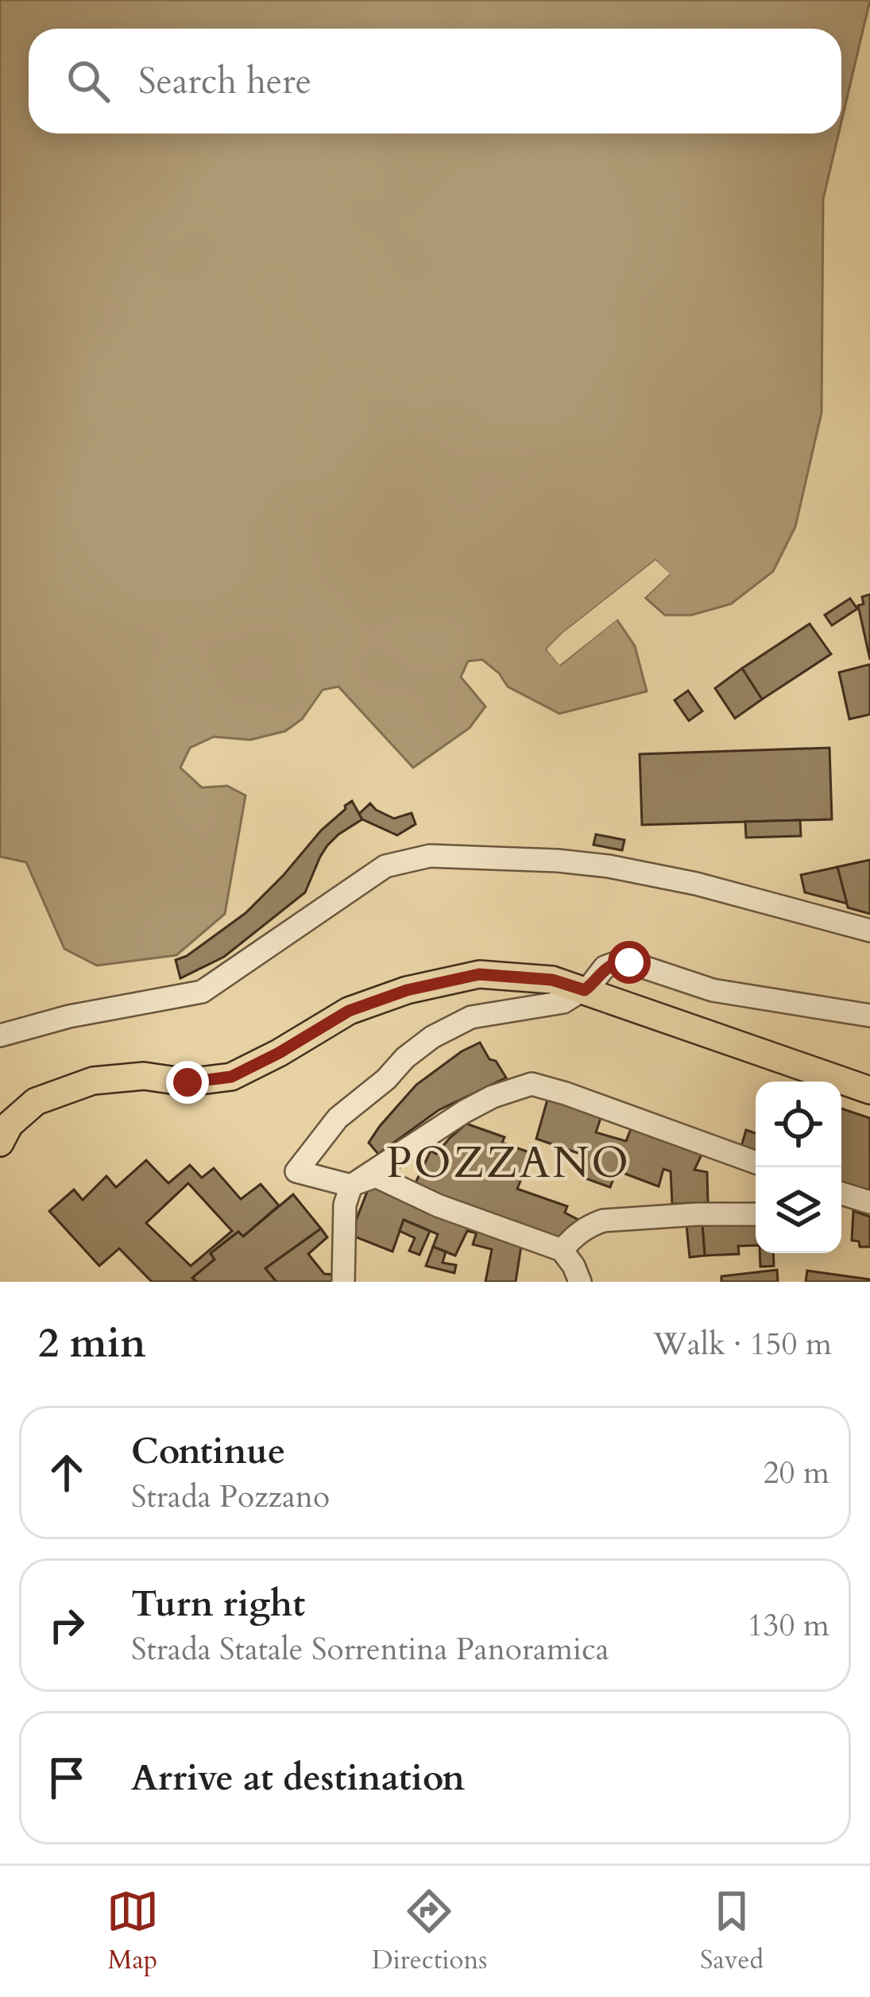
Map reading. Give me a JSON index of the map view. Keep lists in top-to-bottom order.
{
  "districts": ["POZZANO"],
  "page": {
    "search": "Search here",
    "heading": ["2 min", "Walk · 150 m"],
    "list": [
      ["Continue", "Strada Pozzano", "20 m"],
      ["Turn right", "Strada Statale Sorrentina Panoramica", "130 m"],
      "Arrive at destination"
    ],
    "nav": ["Map", "Directions", "Saved"]
  }
}
